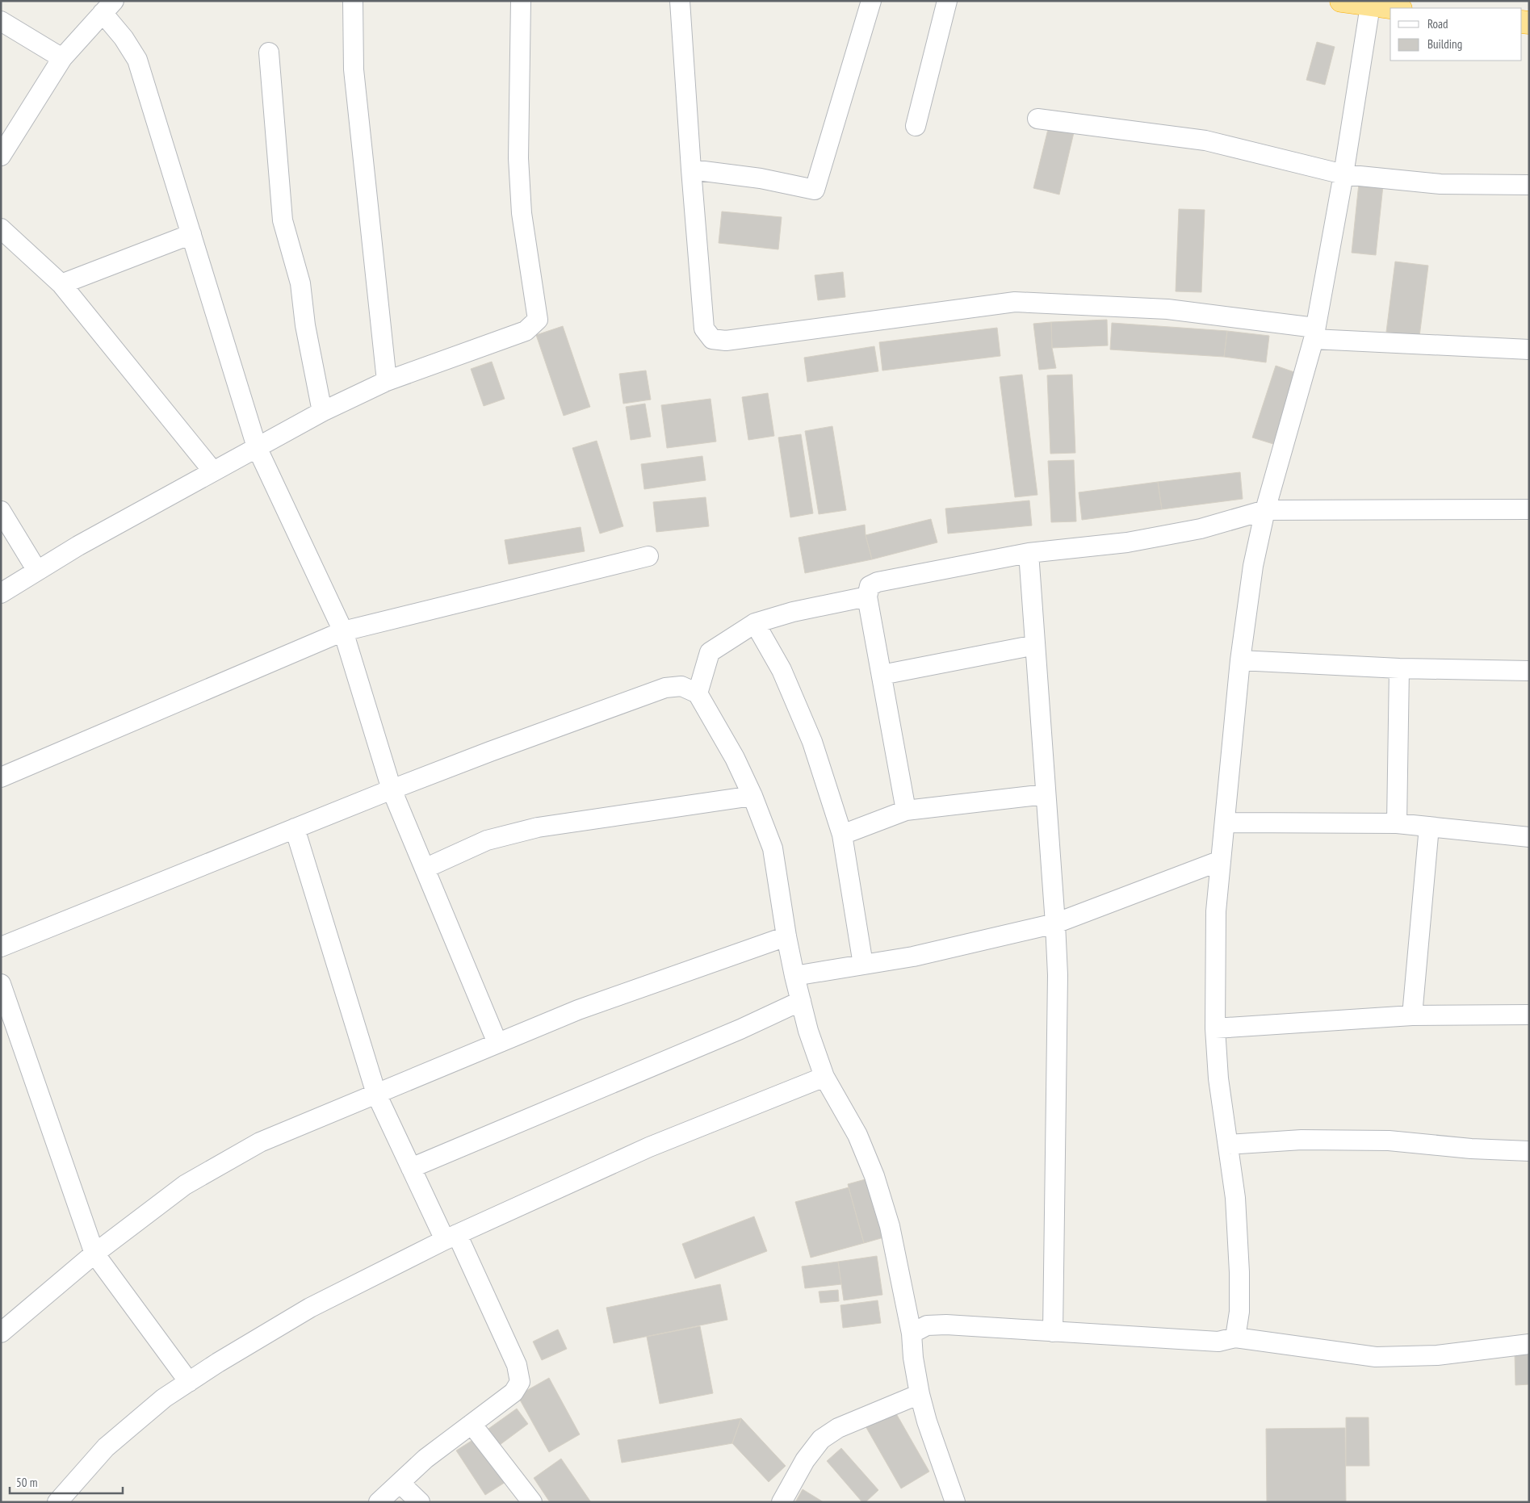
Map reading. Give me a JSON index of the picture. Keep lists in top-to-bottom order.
{
  "legend": ["Road", "Building"],
  "scale_bar": "50 m"
}
